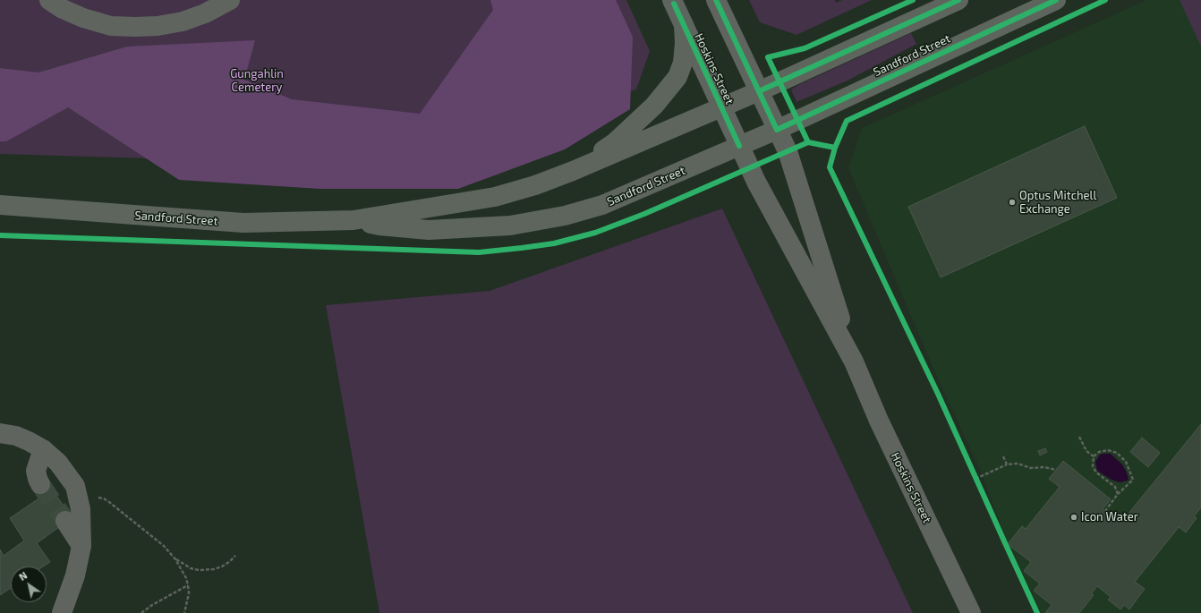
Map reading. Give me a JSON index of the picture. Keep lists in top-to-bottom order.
{
  "streets": {
    "main road": ["Sandford Street"],
    "street": ["Hoskins Street"]
  },
  "crossings": [
    ["Sandford Street", "Hoskins Street"]
  ],
  "parks": ["Gungahlin Cemetery"],
  "places": ["Optus Mitchell Exchange", "Icon Water"],
  "north": "top left"
}
